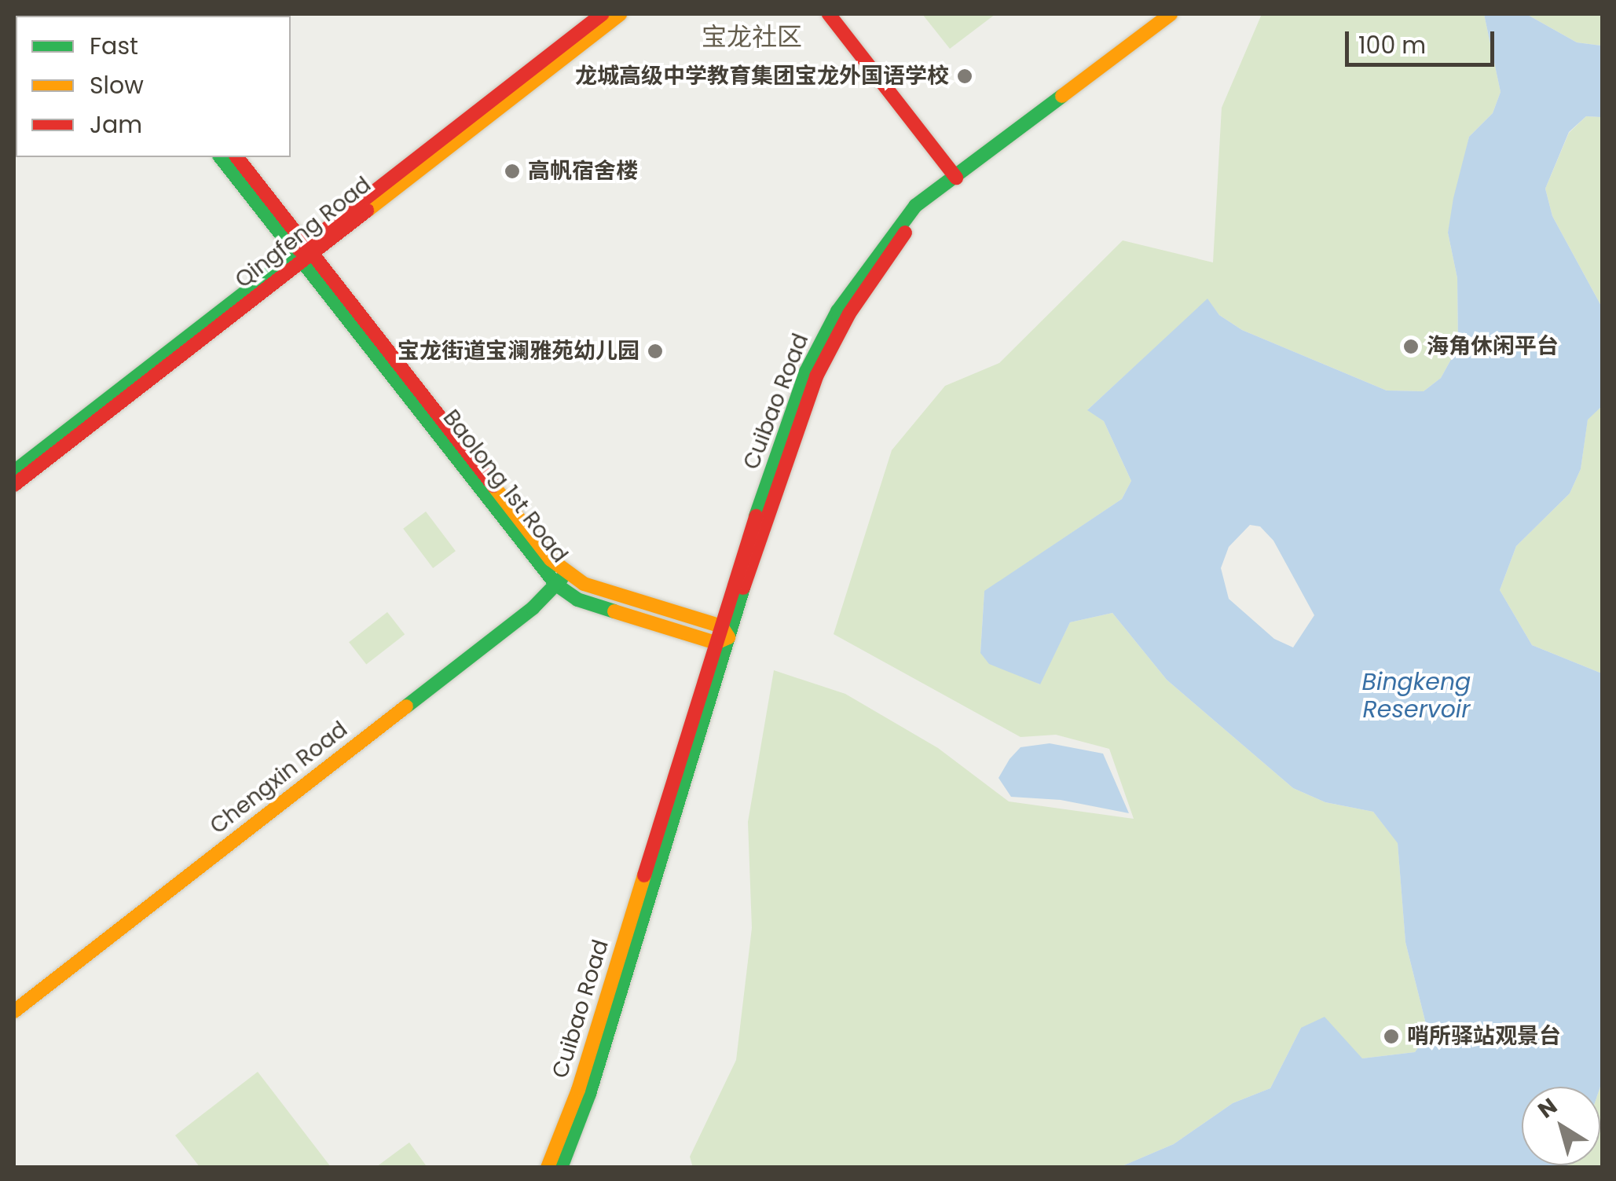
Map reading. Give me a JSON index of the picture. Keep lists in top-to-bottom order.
{
  "streets": {
    "street": [
      "Qingfeng Road",
      "Cuibao Road",
      "Baolong 1st Road",
      "Chengxin Road"
    ]
  },
  "crossings": [
    ["Qingfeng Road", "Baolong 1st Road"],
    ["Cuibao Road", "Baolong 1st Road"],
    ["Baolong 1st Road", "Chengxin Road"]
  ],
  "districts": ["宝龙社区"],
  "water": ["Bingkeng Reservoir"],
  "places": [
    "龙城高级中学教育集团宝龙外国语学校",
    "高帆宿舍楼",
    "海角休闲平台",
    "宝龙街道宝澜雅苑幼儿园",
    "哨所驿站观景台"
  ],
  "legend": ["Fast", "Slow", "Jam"],
  "scale_bar": "100 m",
  "north": "top left"
}
